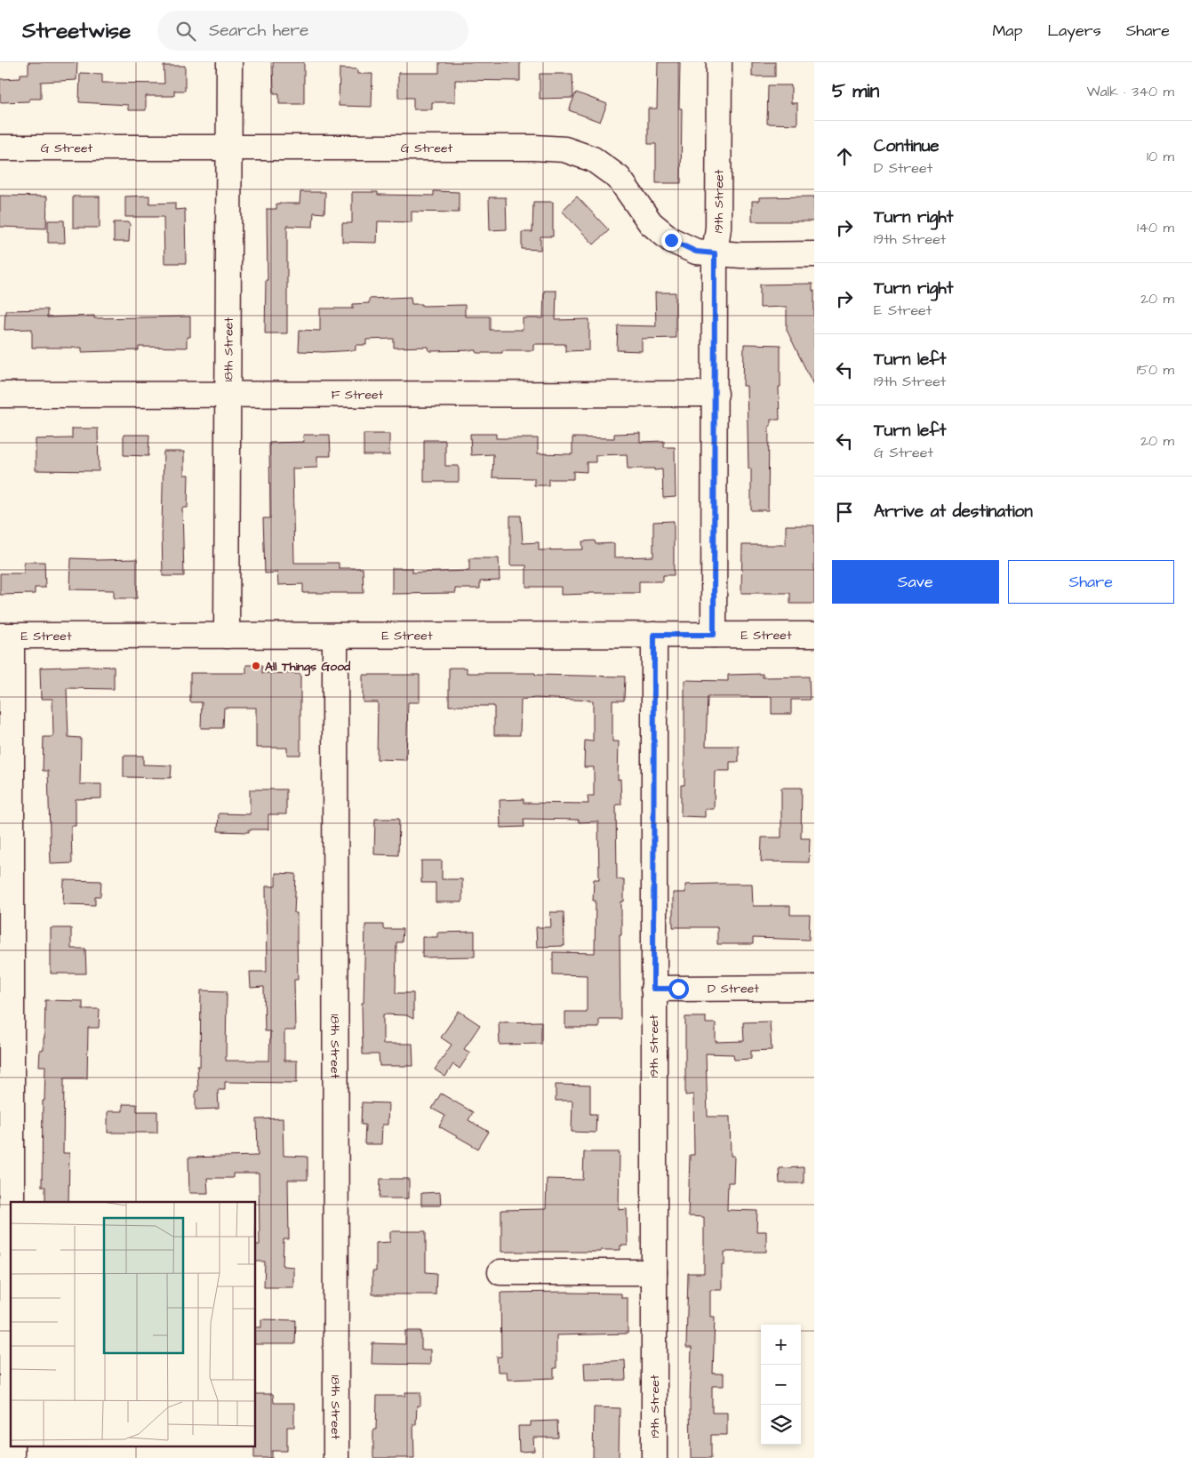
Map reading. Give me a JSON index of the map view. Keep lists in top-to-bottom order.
{
  "streets": {
    "street": [
      "G Street",
      "19th Street",
      "18th Street",
      "F Street",
      "E Street",
      "D Street"
    ]
  },
  "crossings": [
    ["G Street", "19th Street"],
    ["G Street", "18th Street"],
    ["19th Street", "F Street"],
    ["19th Street", "E Street"],
    ["19th Street", "D Street"],
    ["18th Street", "F Street"],
    ["18th Street", "E Street"]
  ],
  "places": ["All Things Good"],
  "page": {
    "header": "Streetwise",
    "search": "Search here",
    "nav": ["Map", "Layers", "Share"],
    "heading": ["5 min", "Walk · 340 m"],
    "list": [
      ["Continue", "D Street", "10 m"],
      ["Turn right", "19th Street", "140 m"],
      ["Turn right", "E Street", "20 m"],
      ["Turn left", "19th Street", "150 m"],
      ["Turn left", "G Street", "20 m"],
      "Arrive at destination"
    ],
    "buttons": ["Save", "Share"],
    "map_buttons": ["+", "−"]
  }
}
